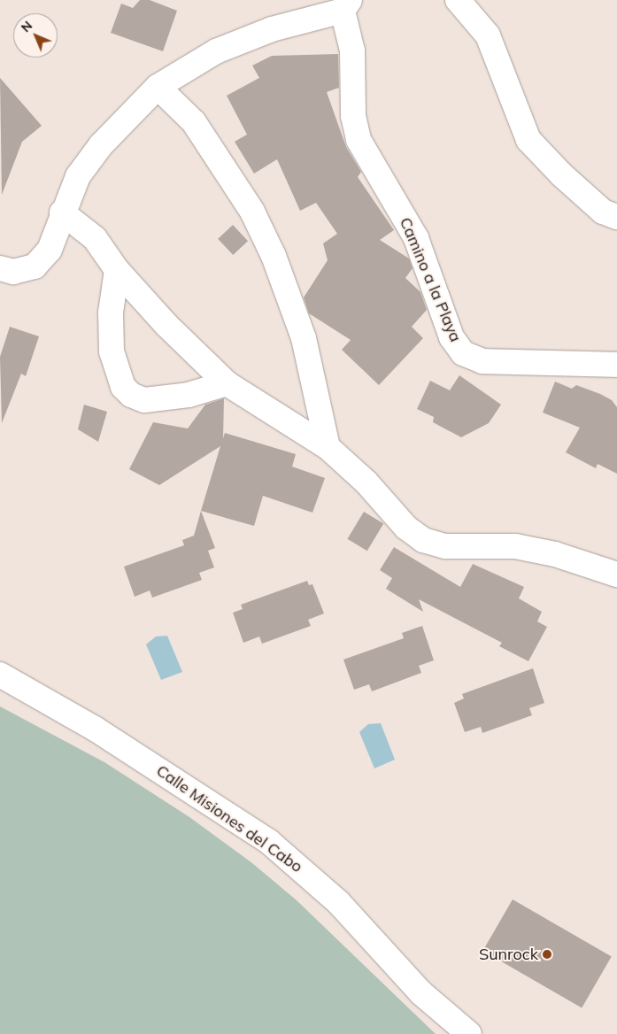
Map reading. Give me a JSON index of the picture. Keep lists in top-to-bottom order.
{
  "streets": {
    "street": ["Camino a la Playa", "Calle Misiones del Cabo"]
  },
  "places": ["Sunrock"],
  "north": "top left"
}
